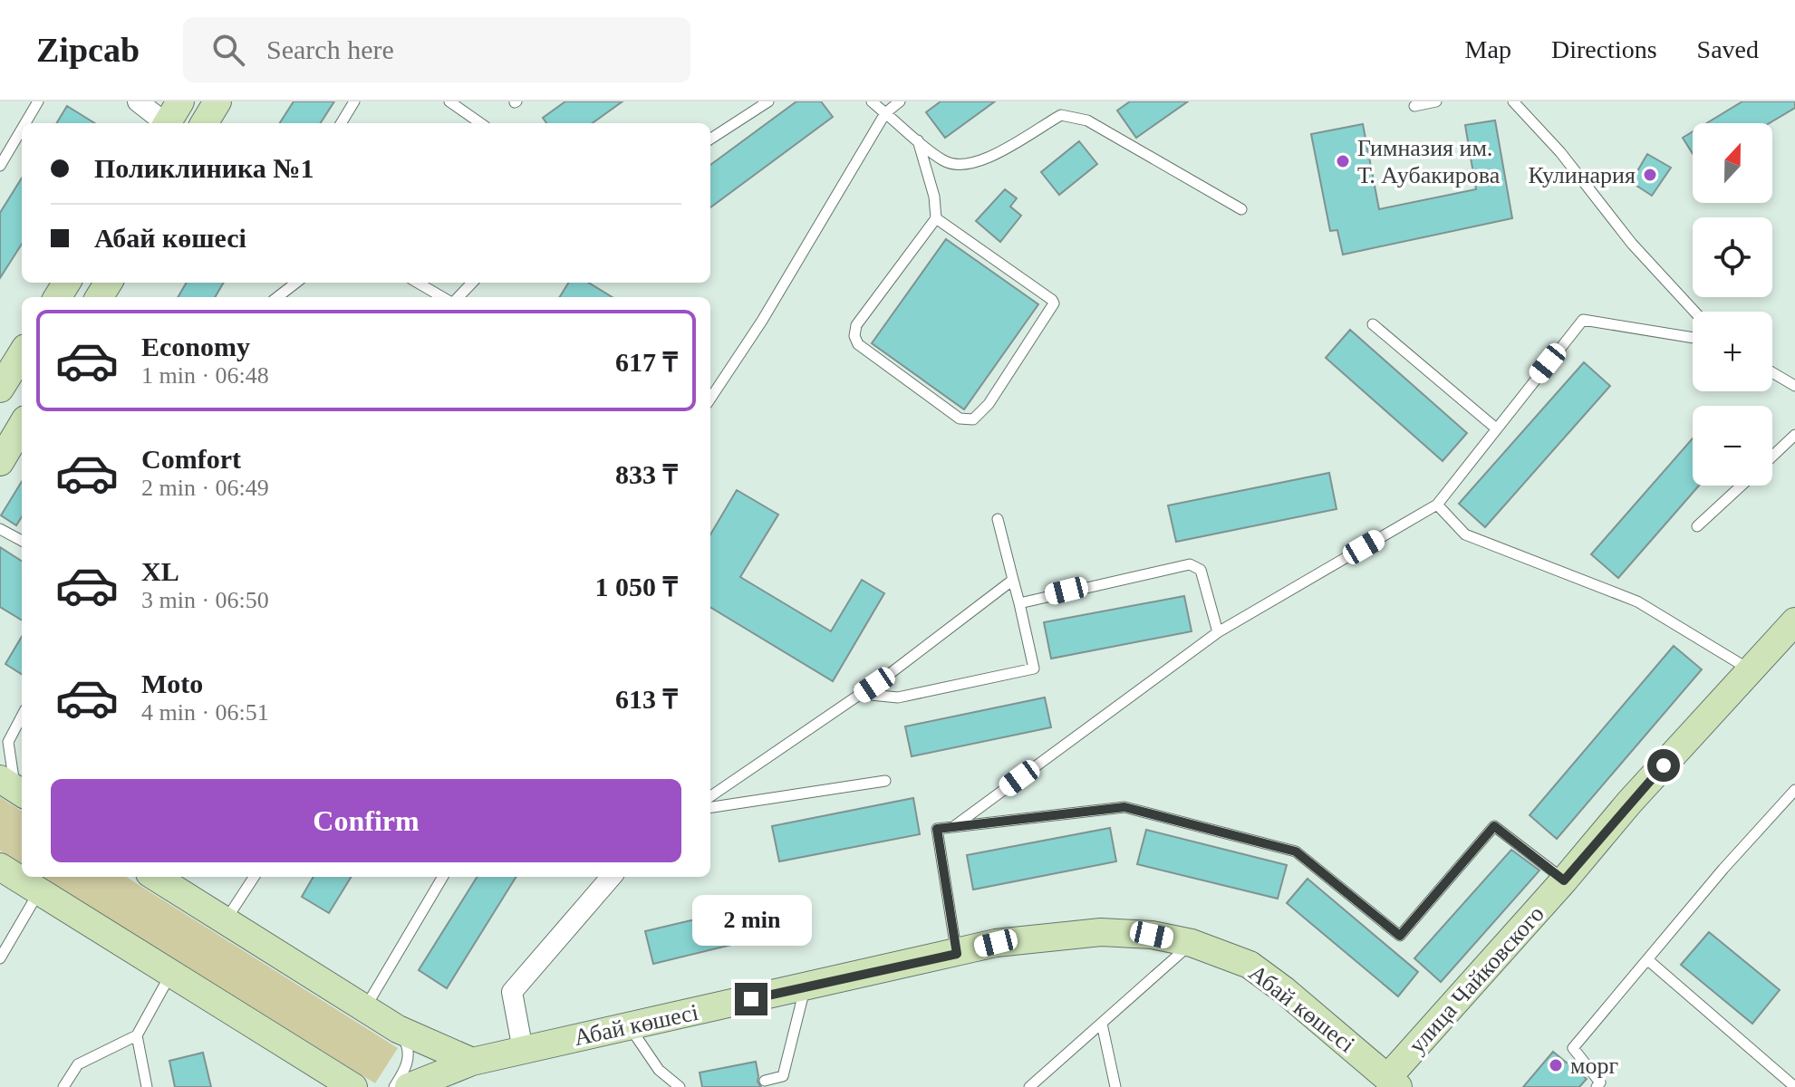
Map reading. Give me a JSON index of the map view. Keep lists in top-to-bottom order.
{
  "streets": {
    "street": ["улица Чайковского", "Абай көшесі"]
  },
  "crossings": [
    ["улица Чайковского", "Абай көшесі"]
  ],
  "places": ["Гимназия им. Т. Аубакирова", "Кулинария", "морг"],
  "north": "top",
  "page": {
    "header": "Zipcab",
    "search": "Search here",
    "nav": ["Map", "Directions", "Saved"],
    "map_buttons": ["+", "−"],
    "banner": ["Поликлиника №1", "Абай көшесі"],
    "list": [
      {
        "name": "Economy",
        "note": "1 min · 06:48",
        "value": "617 ₸"
      },
      {
        "name": "Comfort",
        "note": "2 min · 06:49",
        "value": "833 ₸"
      },
      {
        "name": "XL",
        "note": "3 min · 06:50",
        "value": "1 050 ₸"
      },
      {
        "name": "Moto",
        "note": "4 min · 06:51",
        "value": "613 ₸"
      }
    ],
    "buttons": "Confirm",
    "bubble": "2 min"
  }
}
